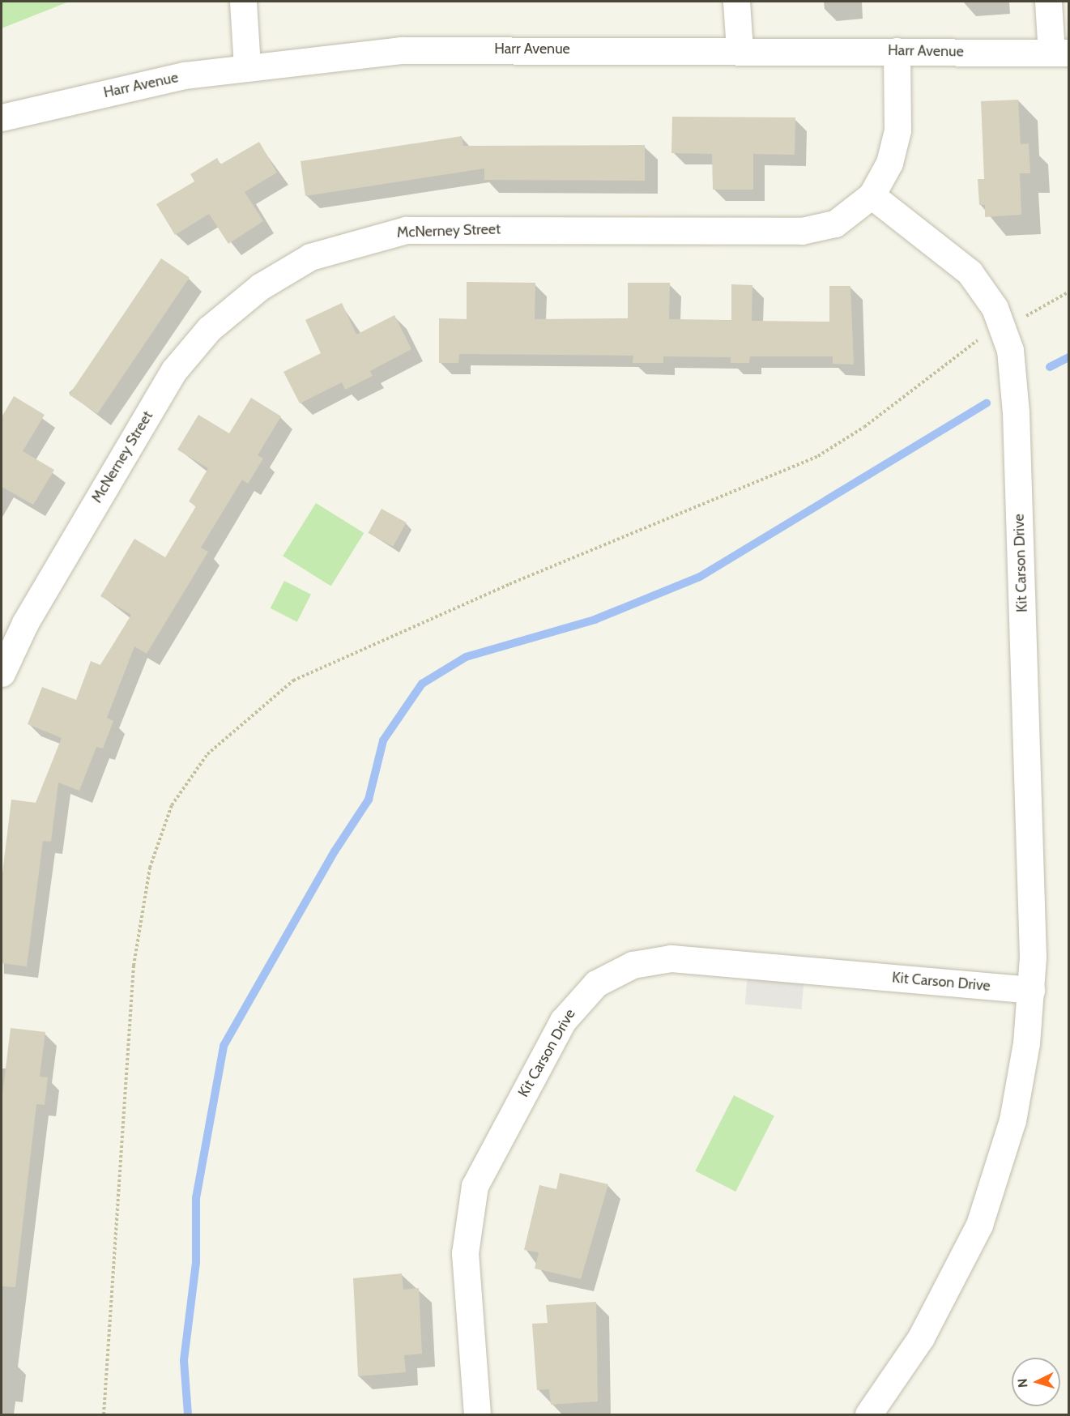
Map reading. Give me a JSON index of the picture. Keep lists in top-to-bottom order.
{
  "streets": {
    "street": ["Harr Avenue", "McNerney Street", "Kit Carson Drive"]
  },
  "crossings": [
    ["Harr Avenue", "McNerney Street"],
    ["McNerney Street", "Kit Carson Drive"]
  ],
  "north": "left"
}
